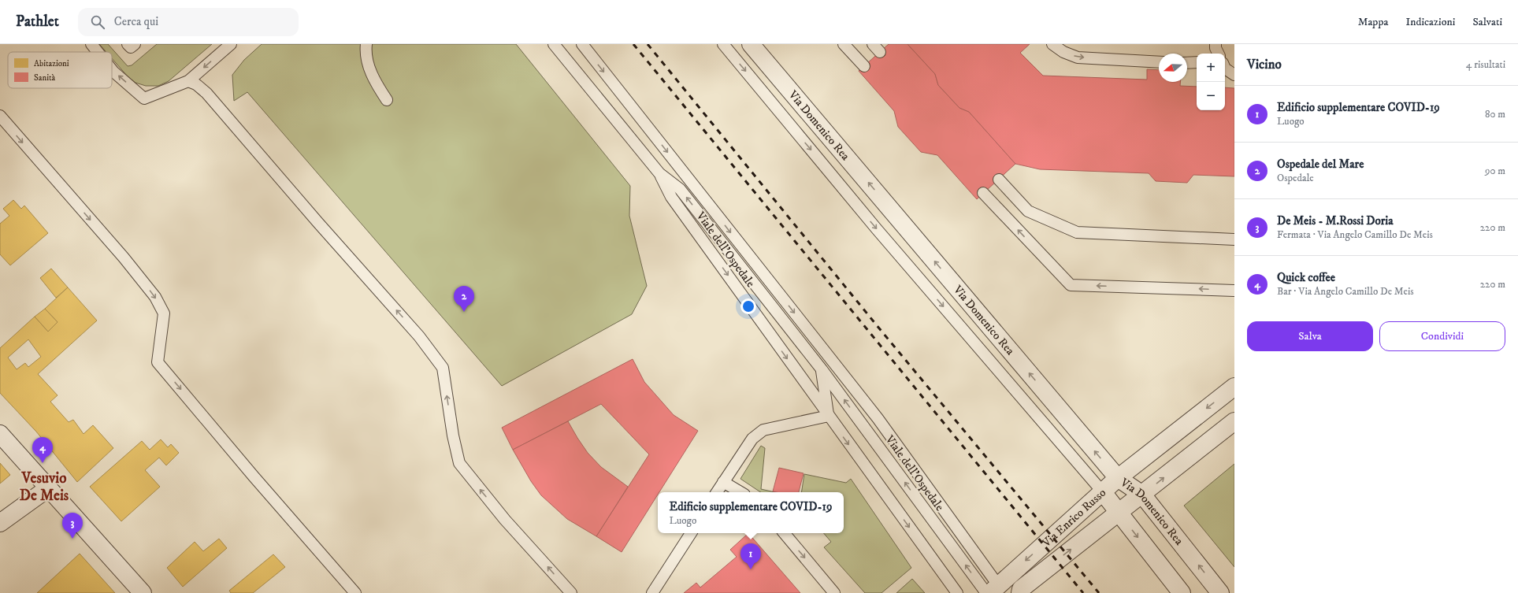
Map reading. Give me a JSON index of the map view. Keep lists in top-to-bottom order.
{
  "streets": {
    "street": ["Via Domenico Rea", "Via Enrico Russo"],
    "lane": ["Viale dell'Ospedale"]
  },
  "crossings": [
    ["Via Domenico Rea", "Via Enrico Russo"],
    ["Viale dell'Ospedale", "Via Enrico Russo"]
  ],
  "districts": ["Vesuvio De Meis"],
  "legend": ["Abitazioni", "Sanità"],
  "north": "left",
  "page": {
    "header": "Pathlet",
    "search": "Cerca qui",
    "nav": ["Mappa", "Indicazioni", "Salvati"],
    "heading": ["Vicino", "4 risultati"],
    "map_buttons": ["+", "−"],
    "list": [
      {
        "mark": "1",
        "name": "Edificio supplementare COVID-19",
        "note": "Luogo",
        "value": "80 m"
      },
      {
        "mark": "2",
        "name": "Ospedale del Mare",
        "note": "Ospedale",
        "value": "90 m"
      },
      {
        "mark": "3",
        "name": "De Meis - M.Rossi Doria",
        "note": "Fermata · Via Angelo Camillo De Meis",
        "value": "220 m"
      },
      {
        "mark": "4",
        "name": "Quick coffee",
        "note": "Bar · Via Angelo Camillo De Meis",
        "value": "220 m"
      }
    ],
    "pins": [
      "2",
      "4",
      "3",
      "1"
    ],
    "buttons": ["Salva", "Condividi"],
    "popup": ["Edificio supplementare COVID-19", "Luogo"]
  }
}
